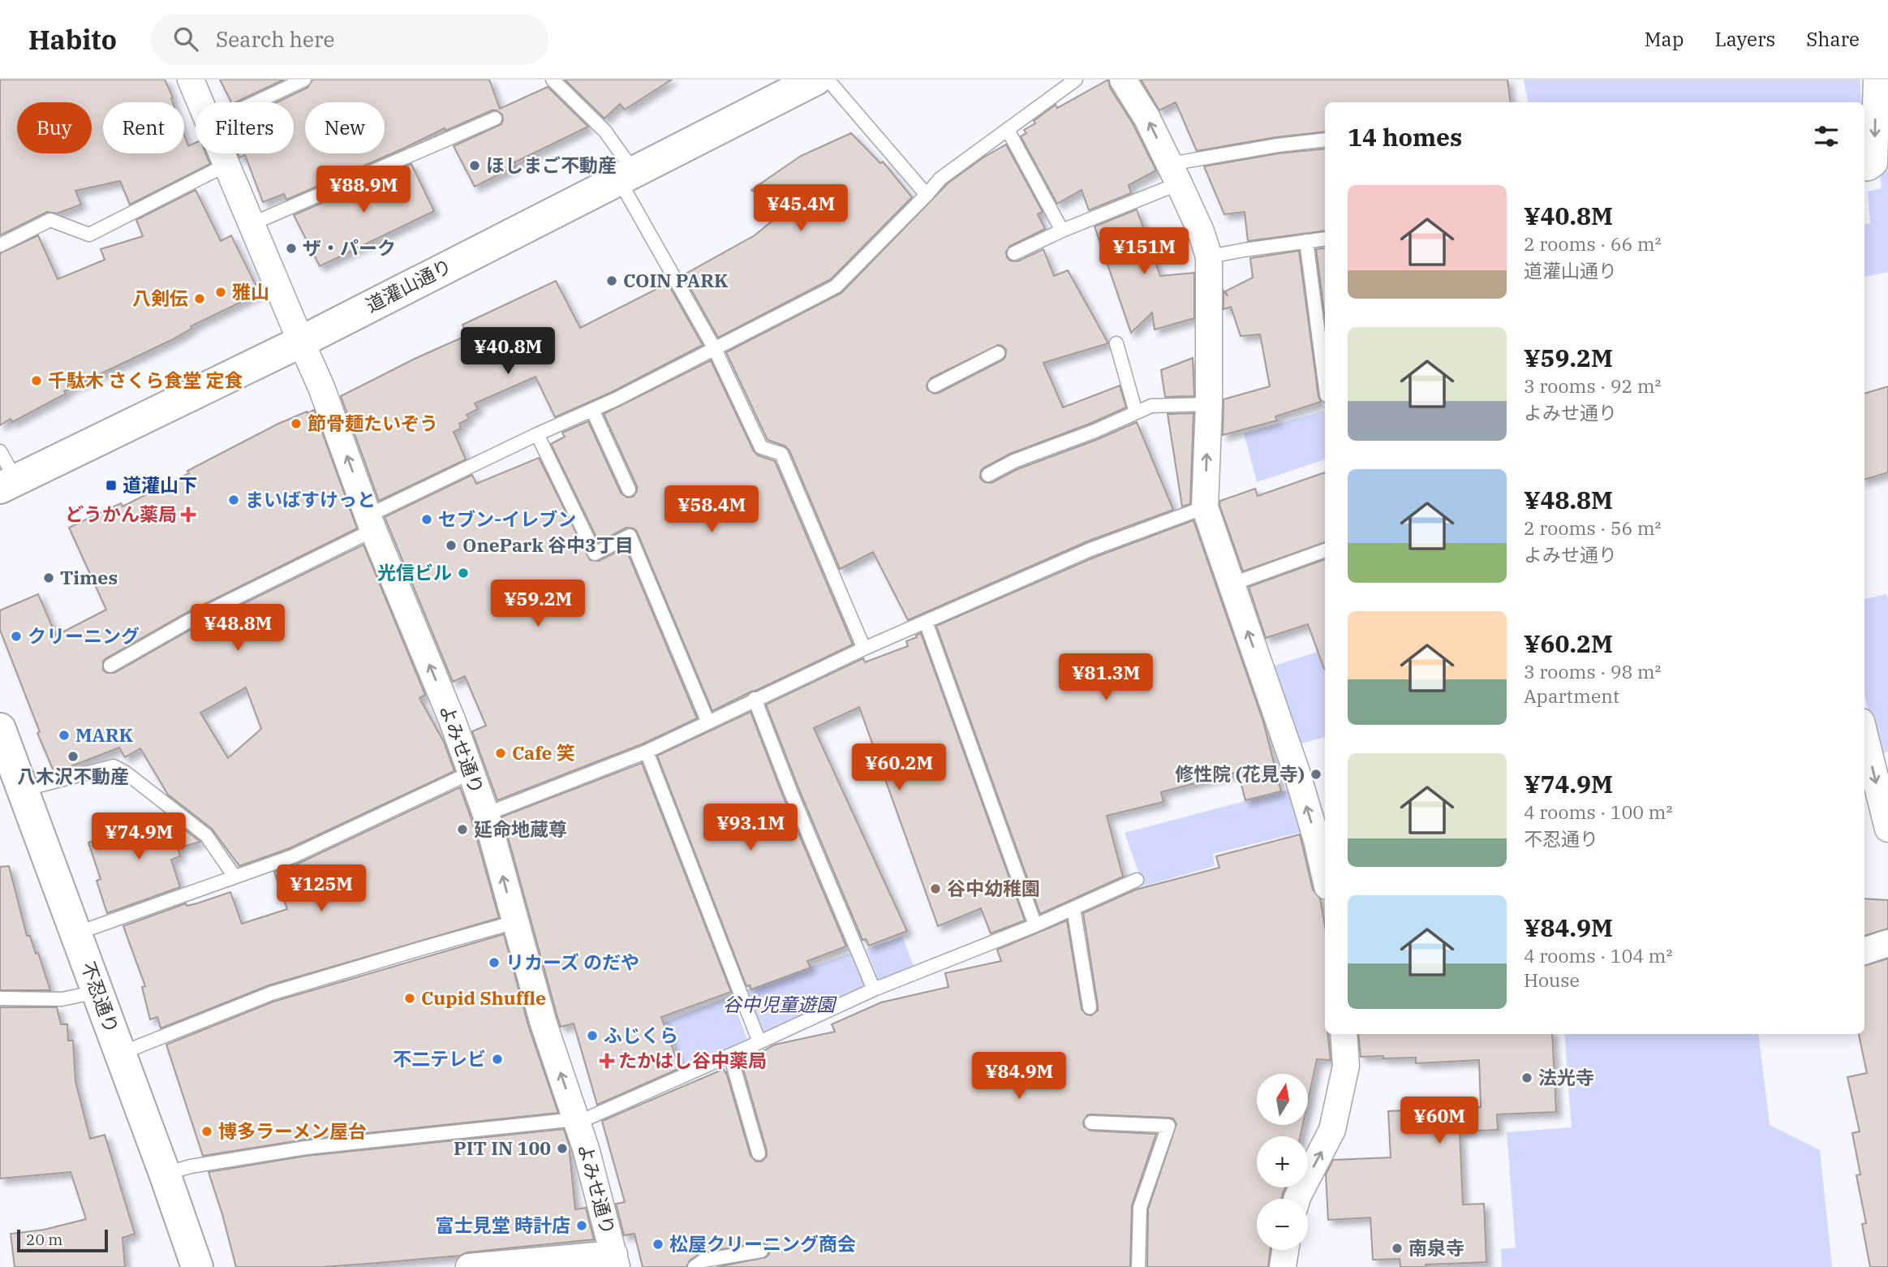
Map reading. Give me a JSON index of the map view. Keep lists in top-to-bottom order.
{
  "streets": {
    "main road": ["道灌山通り", "不忍通り"],
    "street": ["よみせ通り"]
  },
  "crossings": [
    ["道灌山通り", "よみせ通り"]
  ],
  "one_way": ["よみせ通り"],
  "parks": ["谷中児童遊園"],
  "places": {
    "other": [
      "ほしまご不動産",
      "ザ・パーク",
      "COIN PARK",
      "雅山",
      "八剣伝",
      "千駄木 さくら食堂 定食",
      "節骨麺たいぞう",
      "まいばすけっと",
      "セブン-イレブン",
      "OnePark 谷中3丁目",
      "光信ビル",
      "Times",
      "クリーニング",
      "MARK",
      "Cafe 笑",
      "八木沢不動産",
      "修性院 (花見寺)",
      "延命地蔵尊",
      "谷中幼稚園",
      "リカーズ のだや",
      "Cupid Shuffle",
      "ふじくら",
      "不二テレビ",
      "法光寺",
      "博多ラーメン屋台",
      "PIT IN 100",
      "富士見堂 時計店",
      "松屋クリーニング商会",
      "南泉寺"
    ],
    "transit": ["道灌山下"],
    "health": ["どうかん薬局", "たかはし谷中薬局"]
  },
  "scale_bar": "20 m",
  "north": "top",
  "page": {
    "header": "Habito",
    "search": "Search here",
    "nav": ["Map", "Layers", "Share"],
    "chip": [
      "Buy",
      "Rent",
      "Filters",
      "New"
    ],
    "heading": "14 homes",
    "price": [
      "¥88.9M",
      "¥45.4M",
      "¥151M",
      "¥40.8M",
      "¥58.4M",
      "¥59.2M",
      "¥48.8M",
      "¥81.3M",
      "¥60.2M",
      "¥93.1M",
      "¥74.9M",
      "¥125M",
      "¥84.9M",
      "¥60M"
    ],
    "list": [
      {
        "name": "¥40.8M",
        "note": "2 rooms · 66 m² · 道灌山通り"
      },
      {
        "name": "¥59.2M",
        "note": "3 rooms · 92 m² · よみせ通り"
      },
      {
        "name": "¥48.8M",
        "note": "2 rooms · 56 m² · よみせ通り"
      },
      {
        "name": "¥60.2M",
        "note": "3 rooms · 98 m² · Apartment"
      },
      {
        "name": "¥74.9M",
        "note": "4 rooms · 100 m² · 不忍通り"
      },
      {
        "name": "¥84.9M",
        "note": "4 rooms · 104 m² · House"
      }
    ],
    "map_buttons": ["+", "−"],
    "scale": "20 m"
  }
}
